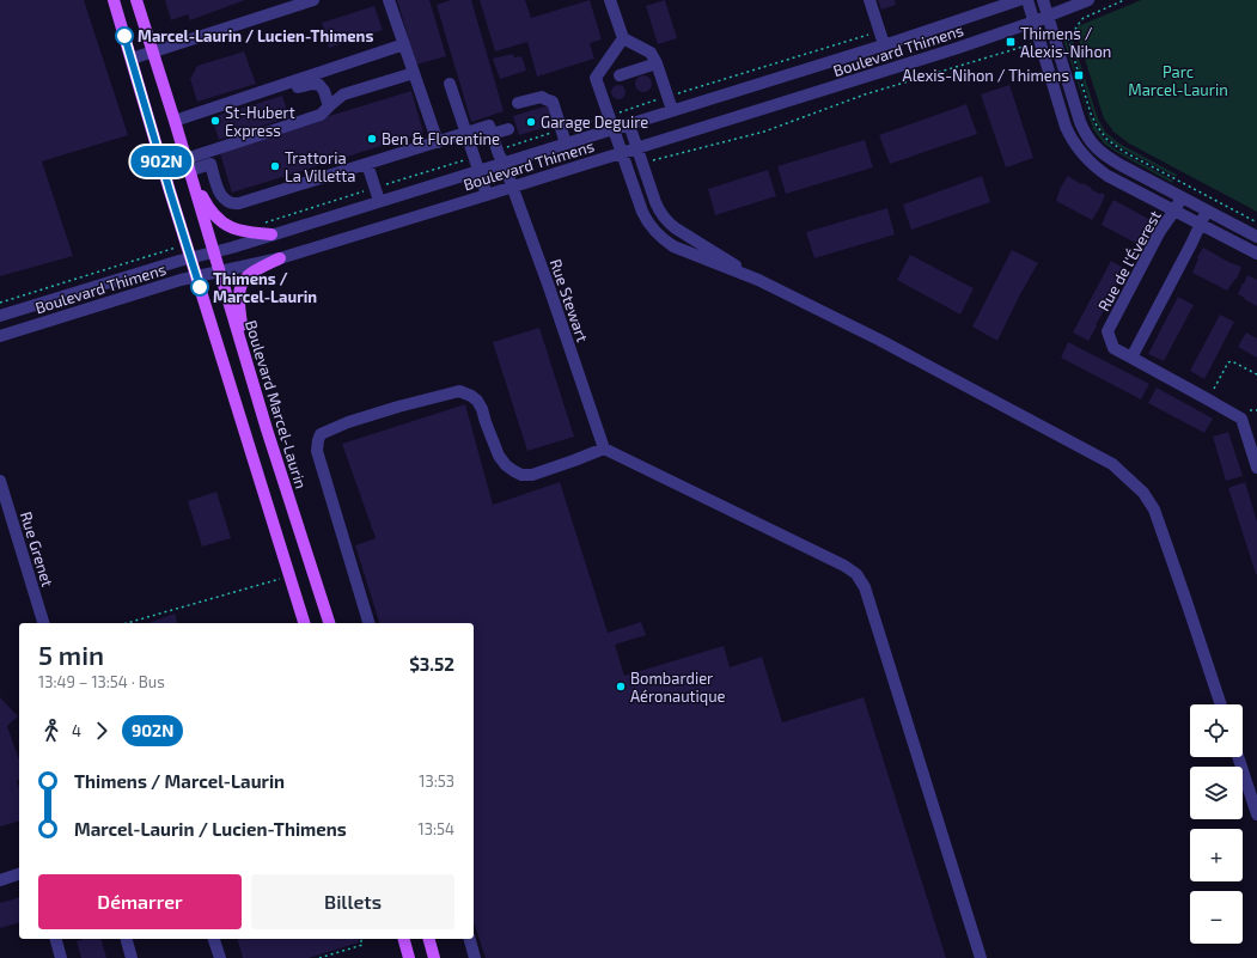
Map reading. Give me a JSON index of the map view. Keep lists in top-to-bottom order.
{
  "streets": {
    "main road": ["Boulevard Marcel-Laurin"],
    "street": [
      "Boulevard Thimens",
      "Rue de l'Éverest",
      "Rue Stewart",
      "Rue Grenet"
    ]
  },
  "crossings": [
    ["Boulevard Thimens", "Rue Stewart"],
    ["Boulevard Thimens", "Boulevard Marcel-Laurin"]
  ],
  "parks": ["Parc Marcel-Laurin"],
  "places": {
    "other": [
      "Marcel-Laurin / Lucien-Thimens",
      "St-Hubert Express",
      "Garage Deguire",
      "Ben & Florentine",
      "Trattoria La Villetta",
      "Thimens / Marcel-Laurin",
      "Bombardier Aéronautique"
    ],
    "transit": ["Thimens / Alexis-Nihon", "Alexis-Nihon / Thimens"]
  },
  "lines": ["bus line 902N"],
  "page": {
    "on_map": "902N",
    "heading": ["5 min", "13:49 – 13:54 · Bus", "$3.52"],
    "map_buttons": ["+", "−"],
    "legs": ["4", "902N"],
    "list": [
      {
        "name": "Thimens / Marcel-Laurin",
        "value": "13:53"
      },
      {
        "name": "Marcel-Laurin / Lucien-Thimens",
        "value": "13:54"
      }
    ],
    "buttons": ["Démarrer", "Billets"]
  }
}
